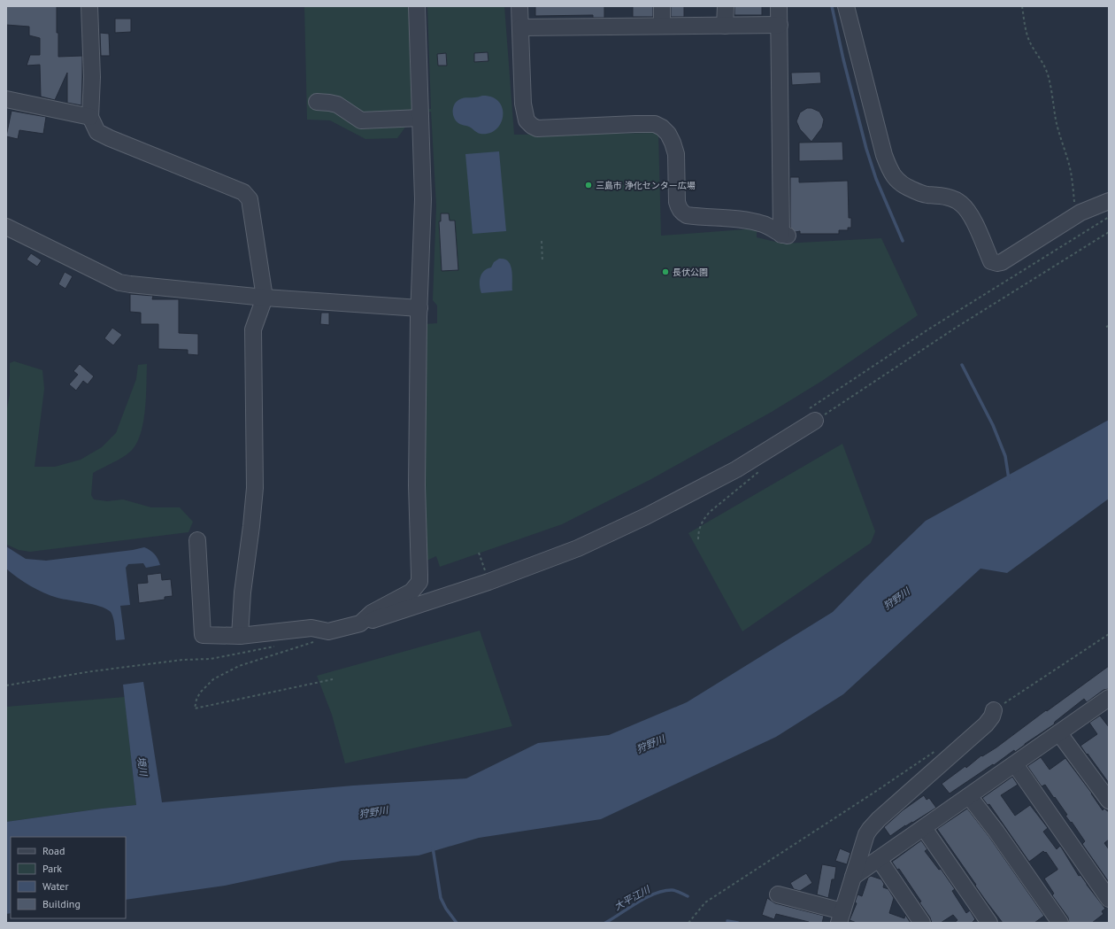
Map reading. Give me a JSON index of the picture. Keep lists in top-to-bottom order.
{
  "water": ["狩野川", "境川", "大平江川"],
  "places": ["三島市 浄化センター広場", "長伏公園"],
  "legend": [
    "Road",
    "Park",
    "Water",
    "Building"
  ]
}
